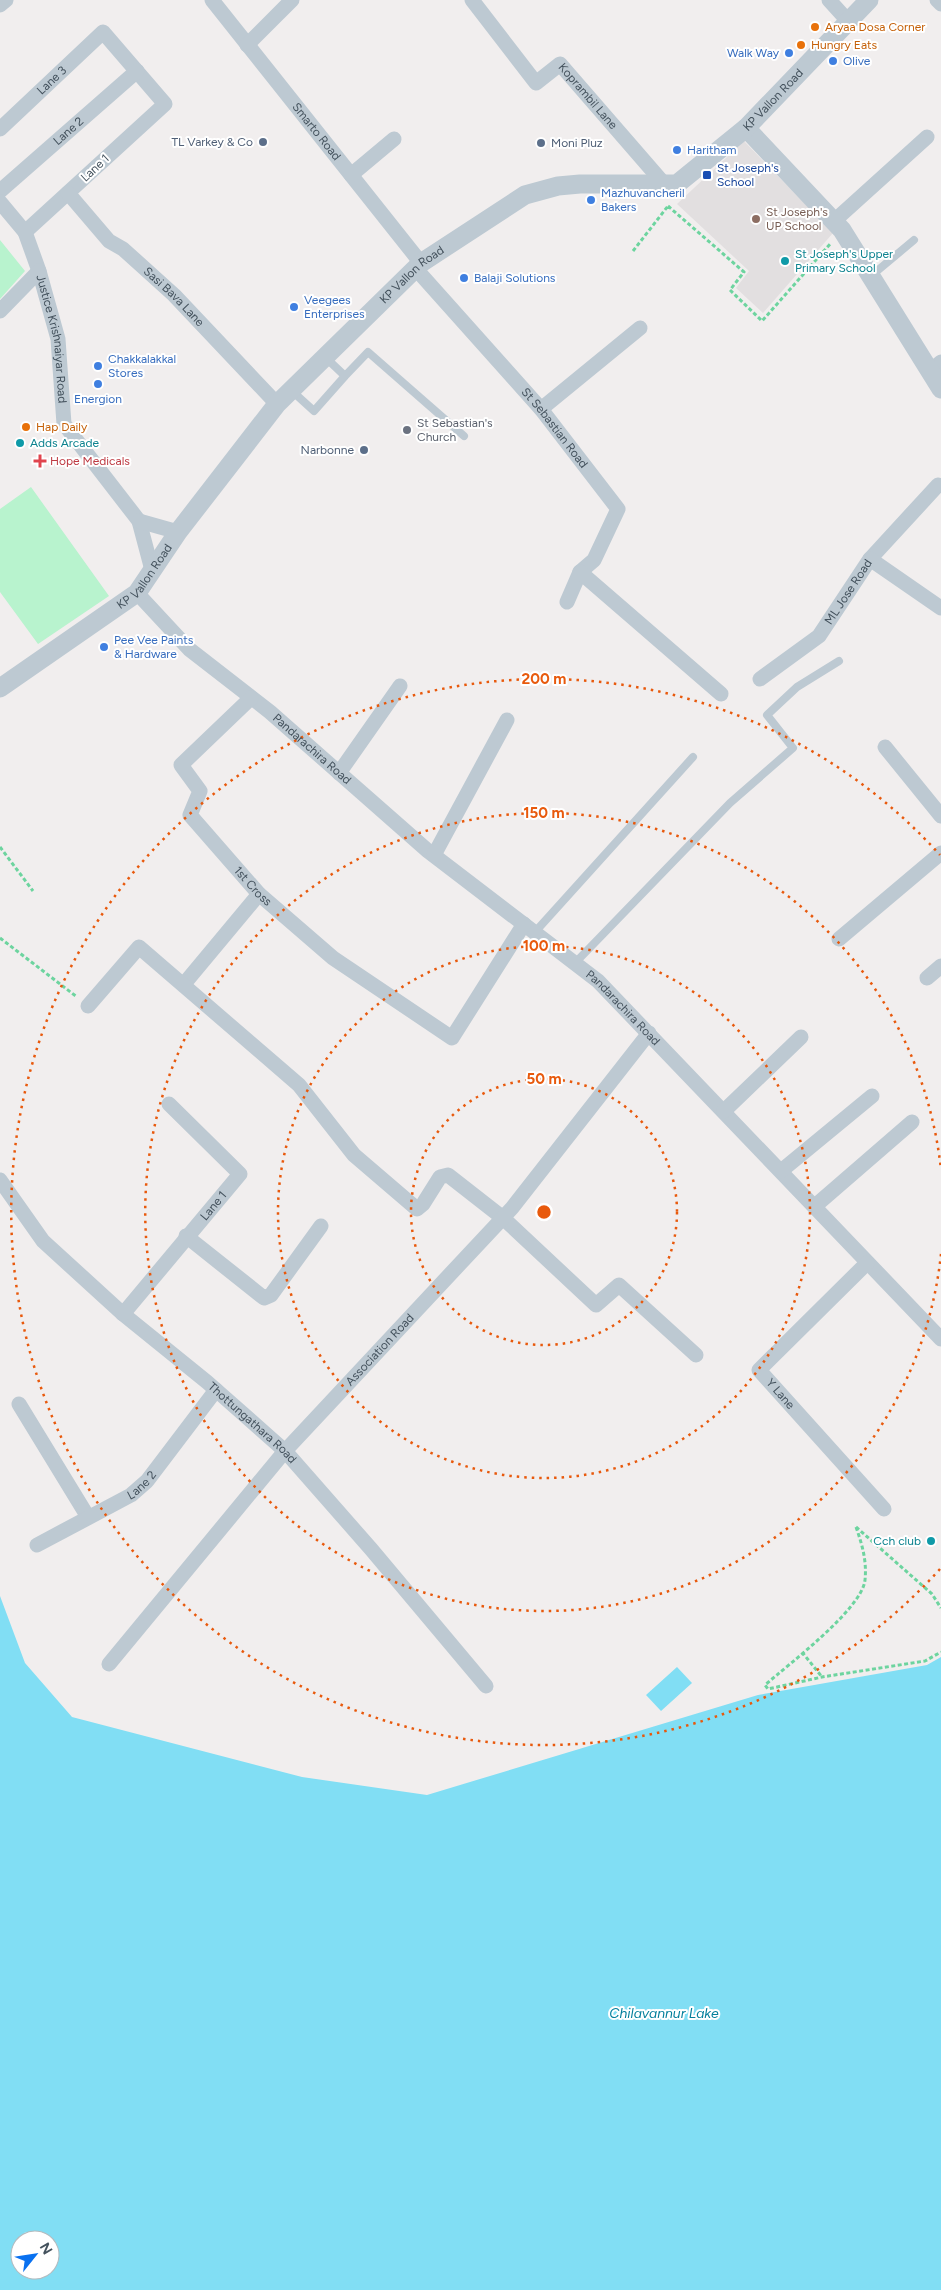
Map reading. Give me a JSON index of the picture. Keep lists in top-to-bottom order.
{
  "streets": {
    "street": [
      "Lane 3",
      "Koprambil Lane",
      "KP Vallon Road",
      "Lane 2",
      "Smarto Road",
      "Lane 1",
      "Sasi Bava Lane",
      "Justice Krishnaiyar Road",
      "St Sebastian Road",
      "ML Jose Road",
      "Pandarachira Road",
      "1st Cross",
      "Association Road",
      "Y Lane",
      "Thottungathara Road"
    ]
  },
  "crossings": [
    ["Lane 3", "Lane 2"],
    ["Lane 3", "Lane 1"],
    ["Koprambil Lane", "KP Vallon Road"],
    ["KP Vallon Road", "Smarto Road"],
    ["KP Vallon Road", "Sasi Bava Lane"],
    ["KP Vallon Road", "Justice Krishnaiyar Road"],
    ["KP Vallon Road", "St Sebastian Road"],
    ["KP Vallon Road", "Pandarachira Road"],
    ["Lane 2", "Lane 1"],
    ["Lane 2", "Thottungathara Road"],
    ["Smarto Road", "St Sebastian Road"],
    ["Lane 1", "Sasi Bava Lane"],
    ["Lane 1", "Justice Krishnaiyar Road"],
    ["Lane 1", "Thottungathara Road"],
    ["Pandarachira Road", "1st Cross"],
    ["Pandarachira Road", "Association Road"],
    ["Pandarachira Road", "Y Lane"],
    ["Association Road", "Thottungathara Road"]
  ],
  "water": ["Chilavannur Lake"],
  "places": {
    "other": [
      "Aryaa Dosa Corner",
      "Hungry Eats",
      "Walk Way",
      "Olive",
      "TL Varkey & Co",
      "Moni Pluz",
      "Haritham",
      "Mazhuvancheril Bakers",
      "St Joseph's UP School",
      "St Joseph's Upper Primary School",
      "Balaji Solutions",
      "Veegees Enterprises",
      "Chakkalakkal Stores",
      "Energion",
      "Hap Daily",
      "St Sebastian's Church",
      "Adds Arcade",
      "Narbonne",
      "Pee Vee Paints & Hardware",
      "Cch club"
    ],
    "transit": ["St Joseph's School"],
    "health": ["Hope Medicals"]
  },
  "north": "top right",
  "rings": [
    "200 m",
    "150 m",
    "100 m",
    "50 m"
  ]
}
